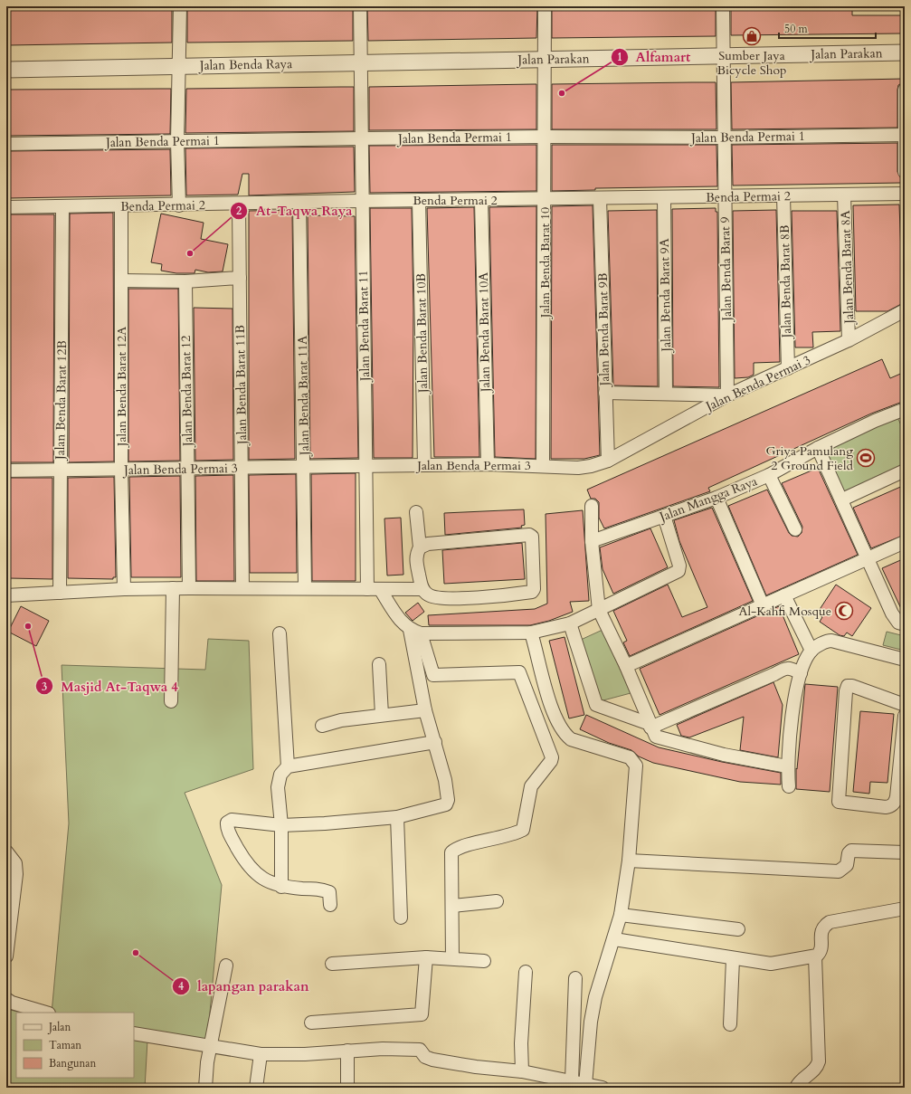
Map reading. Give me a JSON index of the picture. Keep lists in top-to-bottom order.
{
  "streets": {
    "street": [
      "Jalan Parakan",
      "Jalan Benda Raya",
      "Jalan Benda Permai 1",
      "Benda Permai 2",
      "Jalan Benda Barat 10",
      "Jalan Benda Barat 8A",
      "Jalan Benda Barat 9",
      "Jalan Benda Barat 8B",
      "Jalan Benda Barat 9A",
      "Jalan Benda Barat 11",
      "Jalan Benda Barat 9B",
      "Jalan Benda Barat 10A",
      "Jalan Benda Barat 10B",
      "Jalan Benda Permai 3",
      "Jalan Benda Barat 11B",
      "Jalan Benda Barat 12A",
      "Jalan Benda Barat 12",
      "Jalan Benda Barat 11A",
      "Jalan Benda Barat 12B",
      "Jalan Mangga Raya"
    ]
  },
  "crossings": [
    ["Jalan Parakan", "Jalan Benda Raya"],
    ["Jalan Parakan", "Jalan Benda Barat 10"],
    ["Jalan Parakan", "Jalan Benda Barat 9"],
    ["Jalan Benda Raya", "Jalan Benda Barat 11"],
    ["Jalan Benda Permai 1", "Jalan Benda Barat 10"],
    ["Jalan Benda Permai 1", "Jalan Benda Barat 9"],
    ["Jalan Benda Permai 1", "Jalan Benda Barat 11"],
    ["Benda Permai 2", "Jalan Benda Barat 10"],
    ["Benda Permai 2", "Jalan Benda Barat 8A"],
    ["Benda Permai 2", "Jalan Benda Barat 9"],
    ["Benda Permai 2", "Jalan Benda Barat 8B"],
    ["Benda Permai 2", "Jalan Benda Barat 9A"],
    ["Benda Permai 2", "Jalan Benda Barat 11"],
    ["Benda Permai 2", "Jalan Benda Barat 9B"],
    ["Benda Permai 2", "Jalan Benda Barat 10A"],
    ["Benda Permai 2", "Jalan Benda Barat 10B"],
    ["Benda Permai 2", "Jalan Benda Barat 11B"],
    ["Benda Permai 2", "Jalan Benda Barat 12A"],
    ["Benda Permai 2", "Jalan Benda Barat 11A"],
    ["Benda Permai 2", "Jalan Benda Barat 12B"],
    ["Jalan Benda Barat 10", "Jalan Benda Permai 3"],
    ["Jalan Benda Barat 8A", "Jalan Benda Permai 3"],
    ["Jalan Benda Barat 9", "Jalan Benda Permai 3"],
    ["Jalan Benda Barat 8B", "Jalan Benda Permai 3"],
    ["Jalan Benda Barat 11", "Jalan Benda Permai 3"],
    ["Jalan Benda Barat 9B", "Jalan Benda Permai 3"],
    ["Jalan Benda Barat 10A", "Jalan Benda Permai 3"],
    ["Jalan Benda Barat 10B", "Jalan Benda Permai 3"],
    ["Jalan Benda Permai 3", "Jalan Benda Barat 11B"],
    ["Jalan Benda Permai 3", "Jalan Benda Barat 12A"],
    ["Jalan Benda Permai 3", "Jalan Benda Barat 12"],
    ["Jalan Benda Permai 3", "Jalan Benda Barat 11A"],
    ["Jalan Benda Permai 3", "Jalan Benda Barat 12B"]
  ],
  "places": {
    "shop": ["Sumber Jaya Bicycle Shop"],
    "other": [
      "Alfamart",
      "At-Taqwa Raya",
      "Masjid At-Taqwa 4",
      "lapangan parakan"
    ],
    "sports": ["Griya Pamulang 2 Ground Field"],
    "mosque": ["Al-Kahfi Mosque"]
  },
  "legend": ["Jalan", "Taman", "Bangunan"],
  "scale_bar": "50 m"
}
